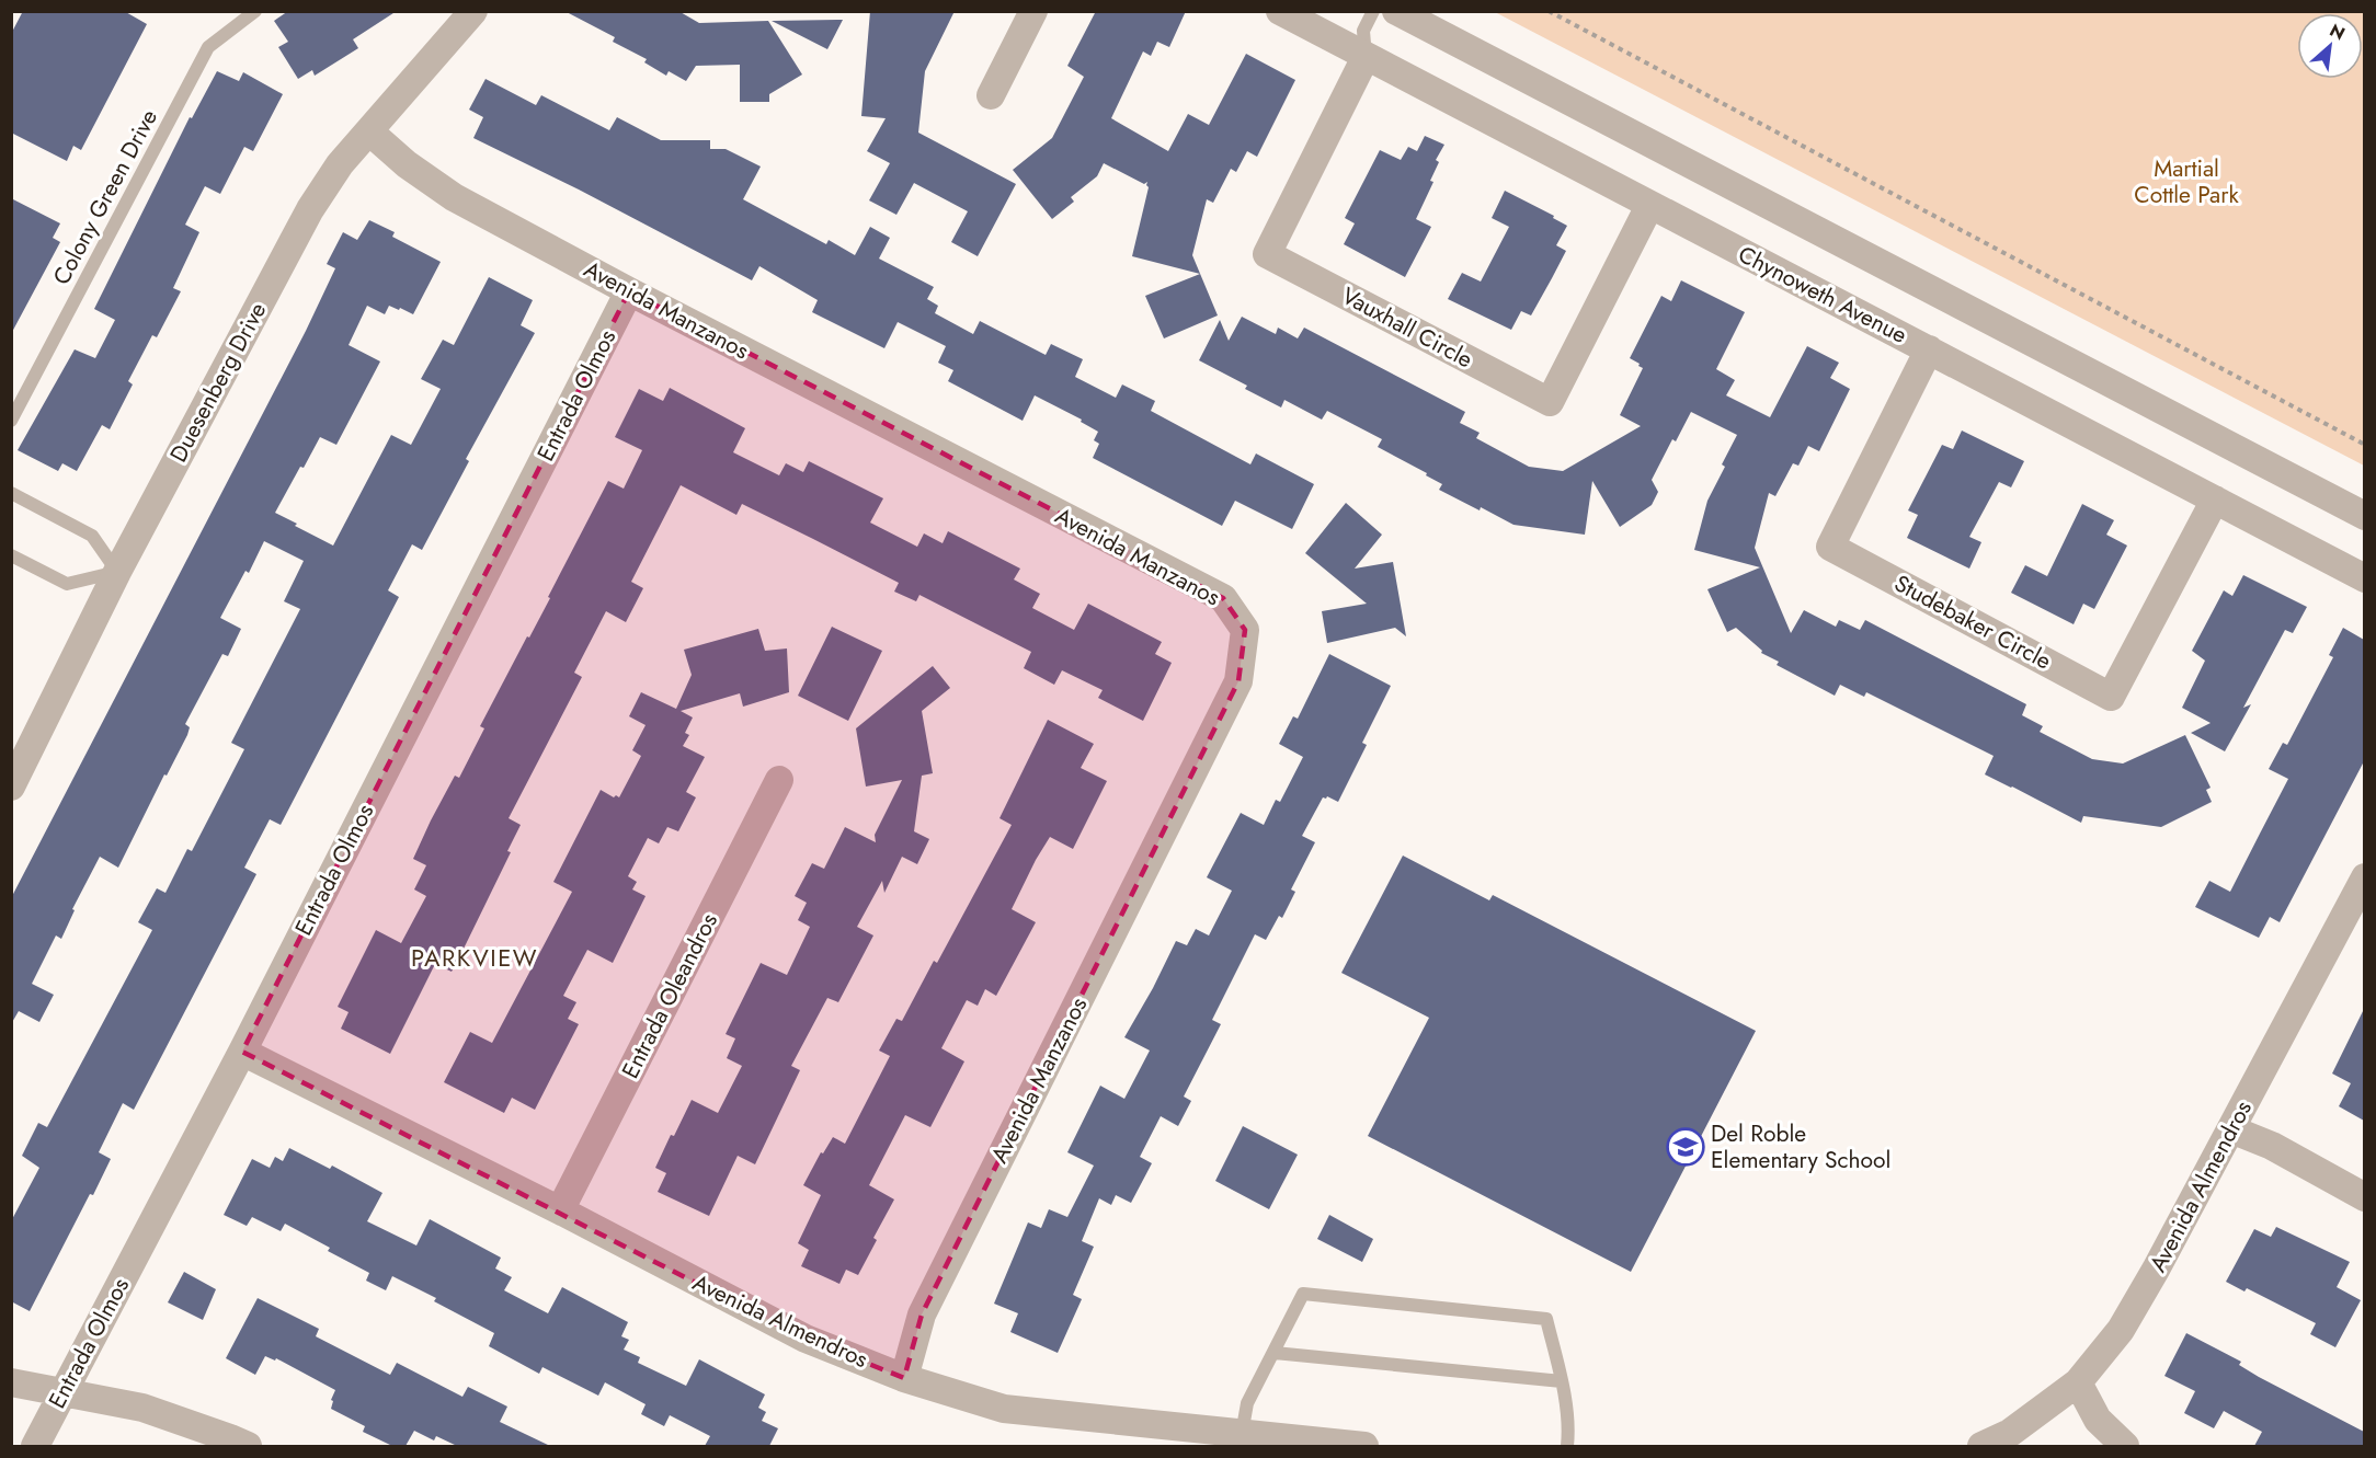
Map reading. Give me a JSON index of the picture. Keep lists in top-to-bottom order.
{
  "streets": {
    "street": [
      "Chynoweth Avenue",
      "Avenida Manzanos",
      "Vauxhall Circle",
      "Duesenberg Drive",
      "Entrada Olmos",
      "Studebaker Circle",
      "Entrada Oleandros",
      "Avenida Almendros"
    ],
    "lane": ["Colony Green Drive"]
  },
  "crossings": [
    ["Chynoweth Avenue", "Vauxhall Circle"],
    ["Chynoweth Avenue", "Studebaker Circle"],
    ["Avenida Manzanos", "Duesenberg Drive"],
    ["Avenida Manzanos", "Entrada Olmos"],
    ["Avenida Manzanos", "Avenida Almendros"],
    ["Entrada Olmos", "Avenida Almendros"],
    ["Entrada Oleandros", "Avenida Almendros"]
  ],
  "districts": ["PARKVIEW"],
  "parks": ["Martial Cottle Park"],
  "places": {
    "school or university": ["Del Roble Elementary School"]
  },
  "north": "top right"
}
